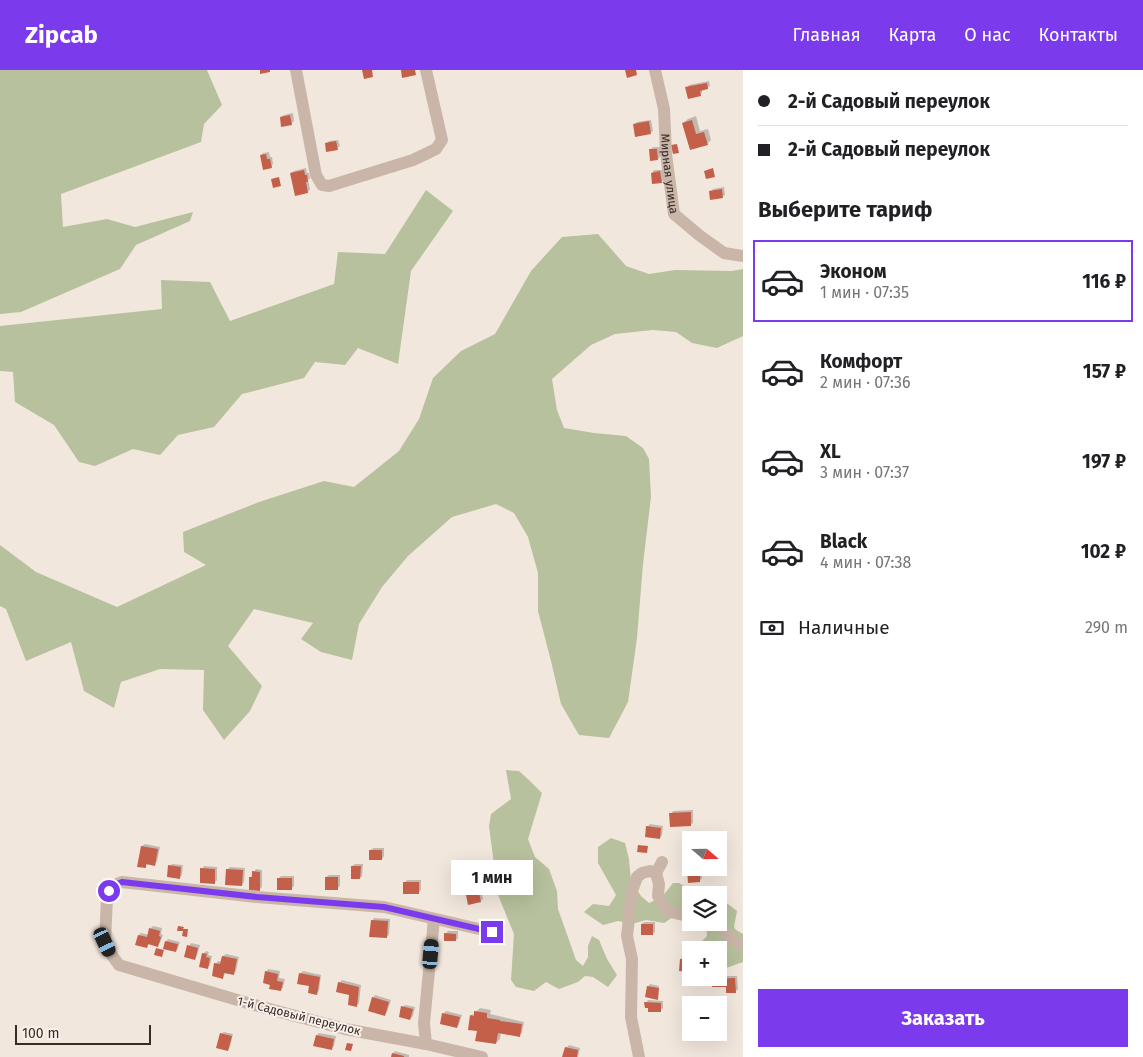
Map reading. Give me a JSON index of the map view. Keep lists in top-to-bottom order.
{
  "streets": {
    "street": ["Мирная улица", "1-й Садовый переулок"]
  },
  "scale_bar": "100 m",
  "north": "right",
  "page": {
    "header": "Zipcab",
    "nav": [
      "Главная",
      "Карта",
      "О нас",
      "Контакты"
    ],
    "banner": ["2-й Садовый переулок", "2-й Садовый переулок"],
    "heading": "Выберите тариф",
    "list": [
      {
        "name": "Эконом",
        "note": "1 мин · 07:35",
        "value": "116 ₽"
      },
      {
        "name": "Комфорт",
        "note": "2 мин · 07:36",
        "value": "157 ₽"
      },
      {
        "name": "XL",
        "note": "3 мин · 07:37",
        "value": "197 ₽"
      },
      {
        "name": "Black",
        "note": "4 мин · 07:38",
        "value": "102 ₽"
      }
    ],
    "pay": ["Наличные", "290 m"],
    "map_buttons": ["+", "−"],
    "bubble": "1 мин",
    "buttons": "Заказать",
    "scale": "100 m"
  }
}
